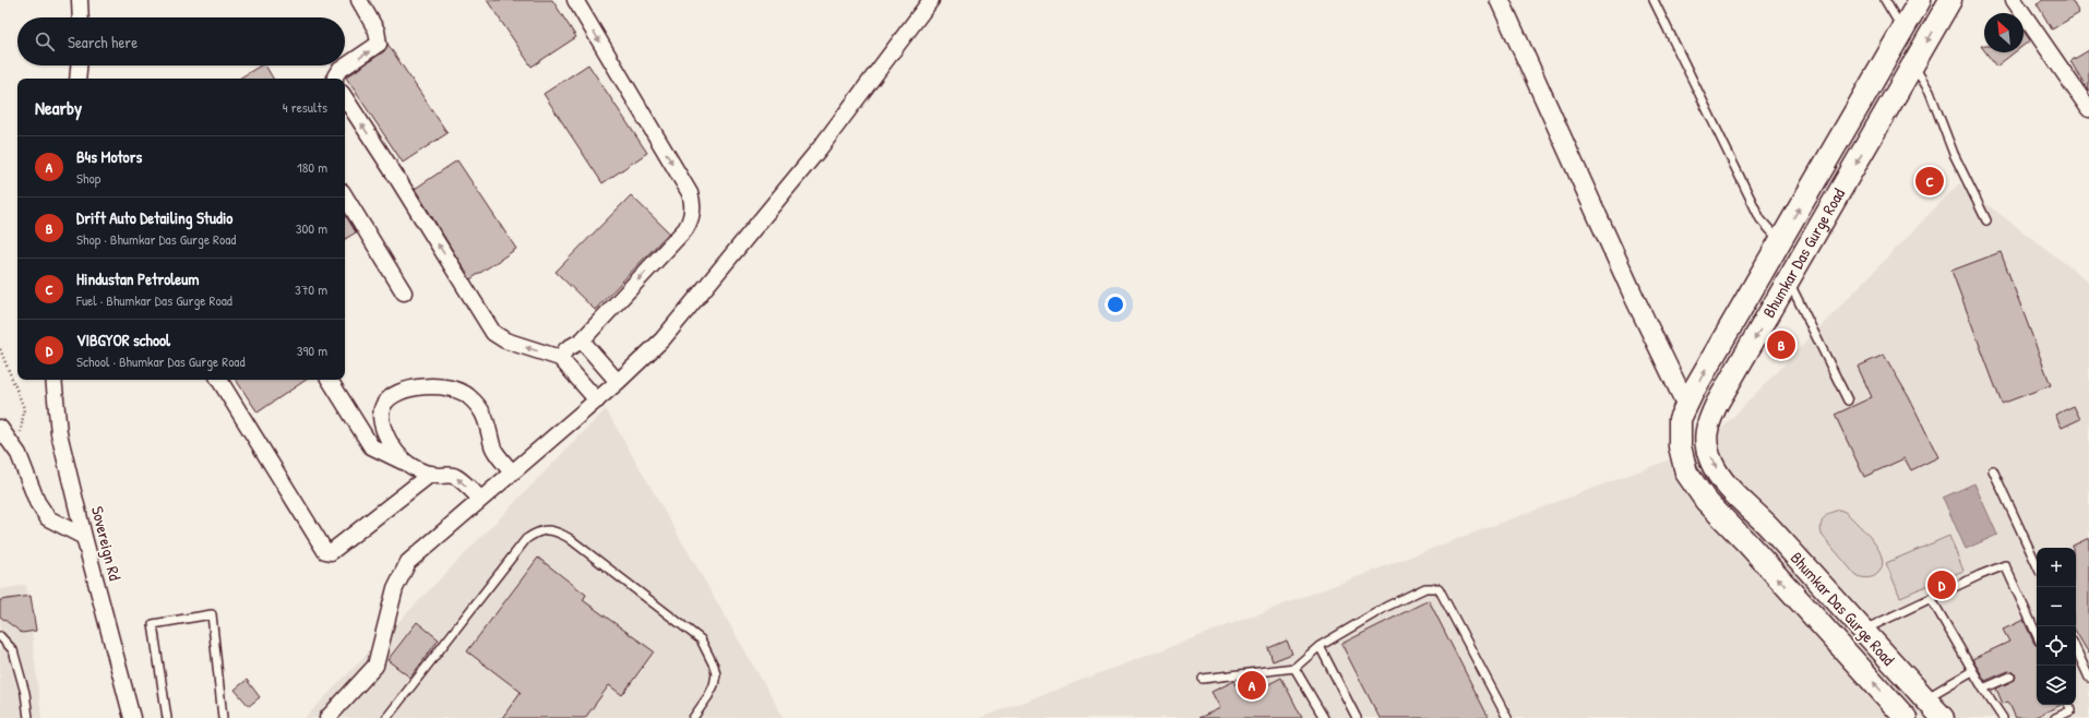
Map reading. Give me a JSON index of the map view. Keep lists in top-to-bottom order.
{
  "streets": {
    "main road": ["Bhumkar Das Gurge Road"],
    "street": ["Sovereign Rd"]
  },
  "north": "top left",
  "page": {
    "search": "Search here",
    "heading": ["Nearby", "4 results"],
    "list": [
      {
        "mark": "A",
        "name": "B4s Motors",
        "note": "Shop",
        "value": "180 m"
      },
      {
        "mark": "B",
        "name": "Drift Auto Detailing Studio",
        "note": "Shop · Bhumkar Das Gurge Road",
        "value": "300 m"
      },
      {
        "mark": "C",
        "name": "Hindustan Petroleum",
        "note": "Fuel · Bhumkar Das Gurge Road",
        "value": "370 m"
      },
      {
        "mark": "D",
        "name": "VIBGYOR school",
        "note": "School · Bhumkar Das Gurge Road",
        "value": "390 m"
      }
    ],
    "pins": [
      "C",
      "B",
      "D",
      "A"
    ],
    "map_buttons": ["+", "−"]
  }
}
